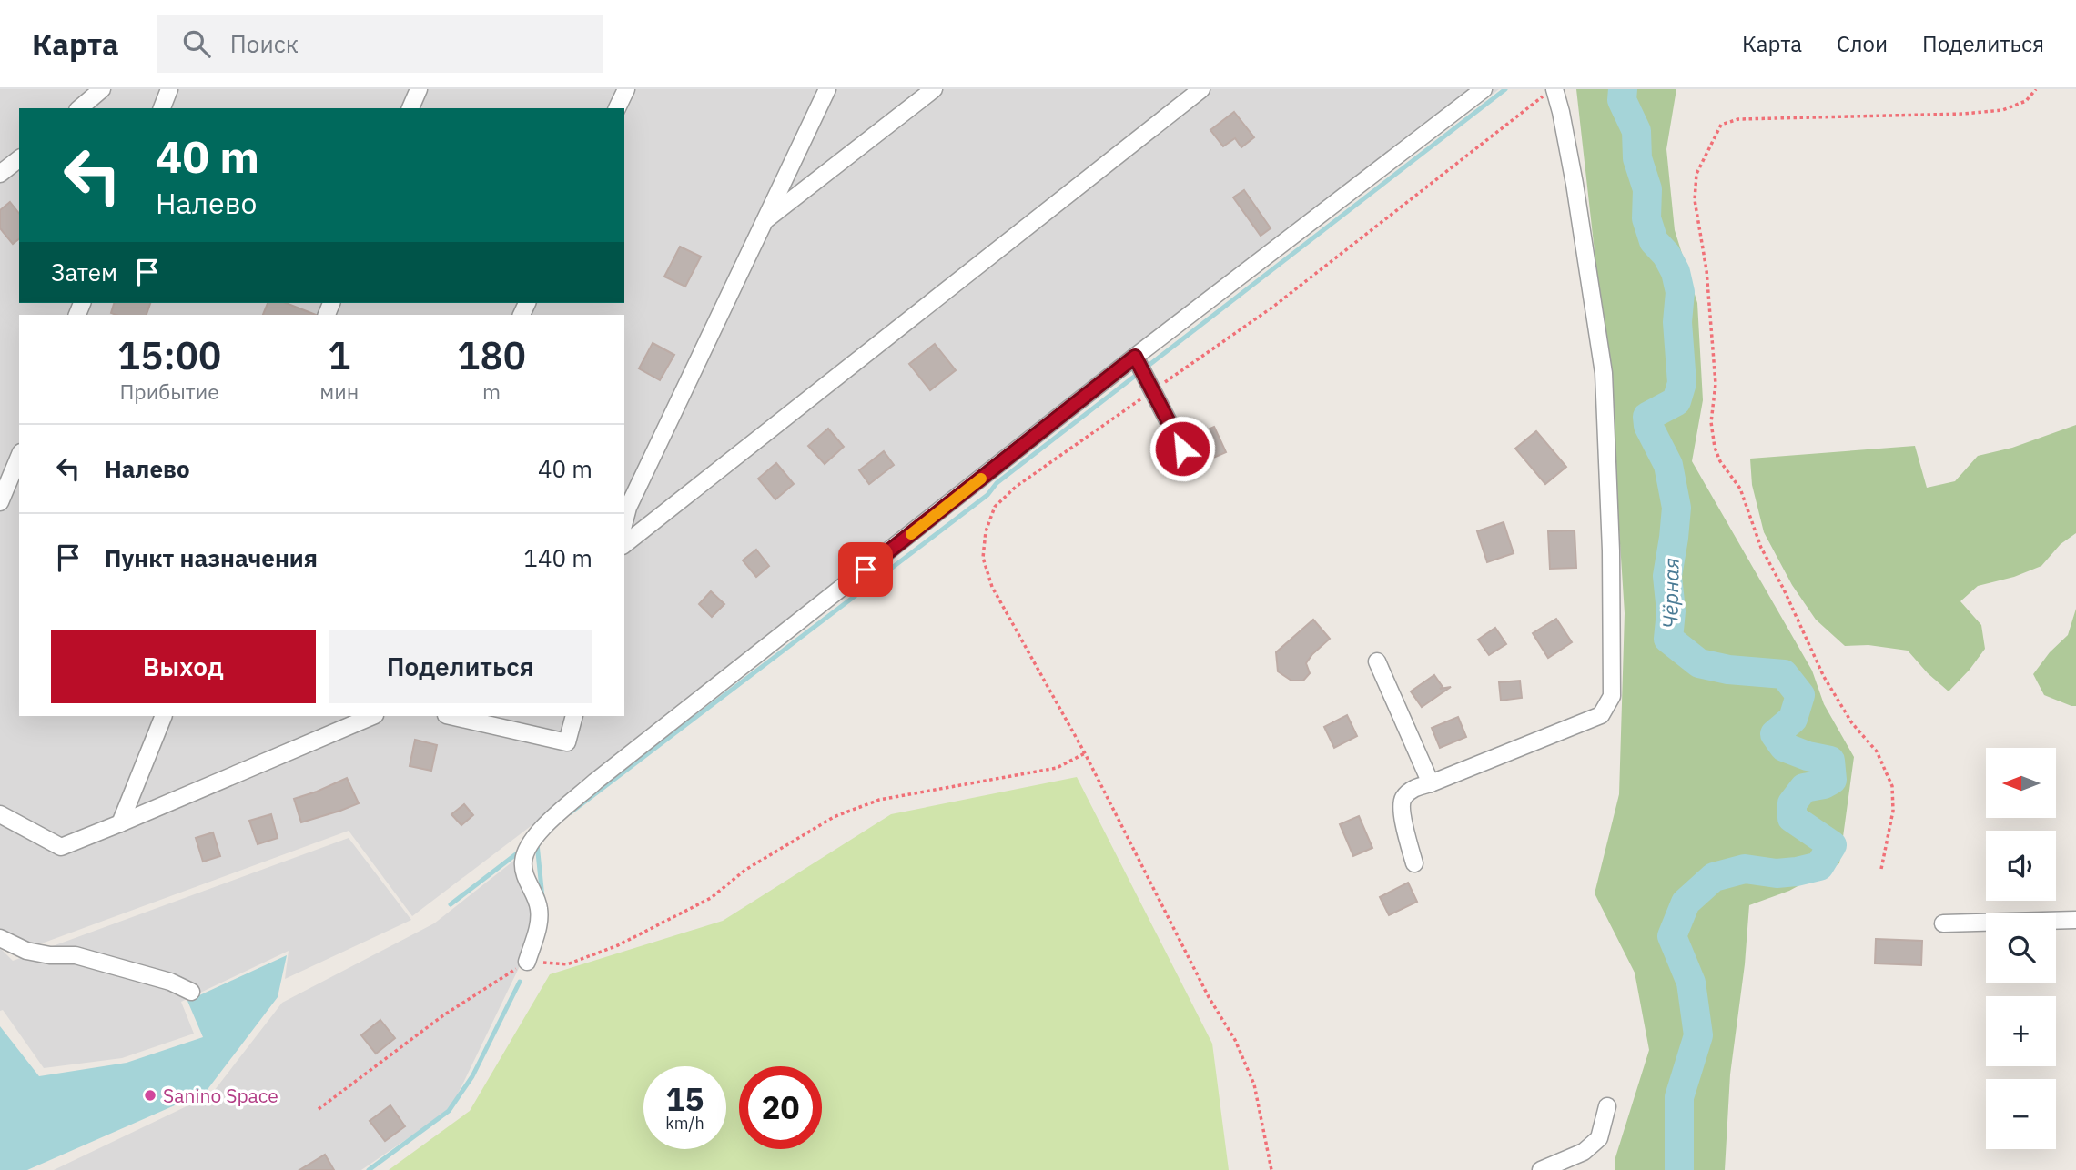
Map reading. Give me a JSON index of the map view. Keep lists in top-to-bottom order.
{
  "water": ["Чёрная"],
  "places": ["Sanino Space"],
  "north": "left",
  "page": {
    "header": "Карта",
    "search": "Поиск",
    "nav": ["Карта", "Слои", "Поделиться"],
    "turn": ["40 m", "Налево"],
    "then": "Затем",
    "eta": [
      "15:00",
      "Прибытие",
      "1",
      "мин",
      "180",
      "m"
    ],
    "list": [
      {
        "name": "Налево",
        "value": "40 m"
      },
      {
        "name": "Пункт назначения",
        "value": "140 m"
      }
    ],
    "buttons": ["Выход", "Поделиться"],
    "map_buttons": ["+", "−"],
    "speed": "15 km/h",
    "limit": "20"
  }
}
